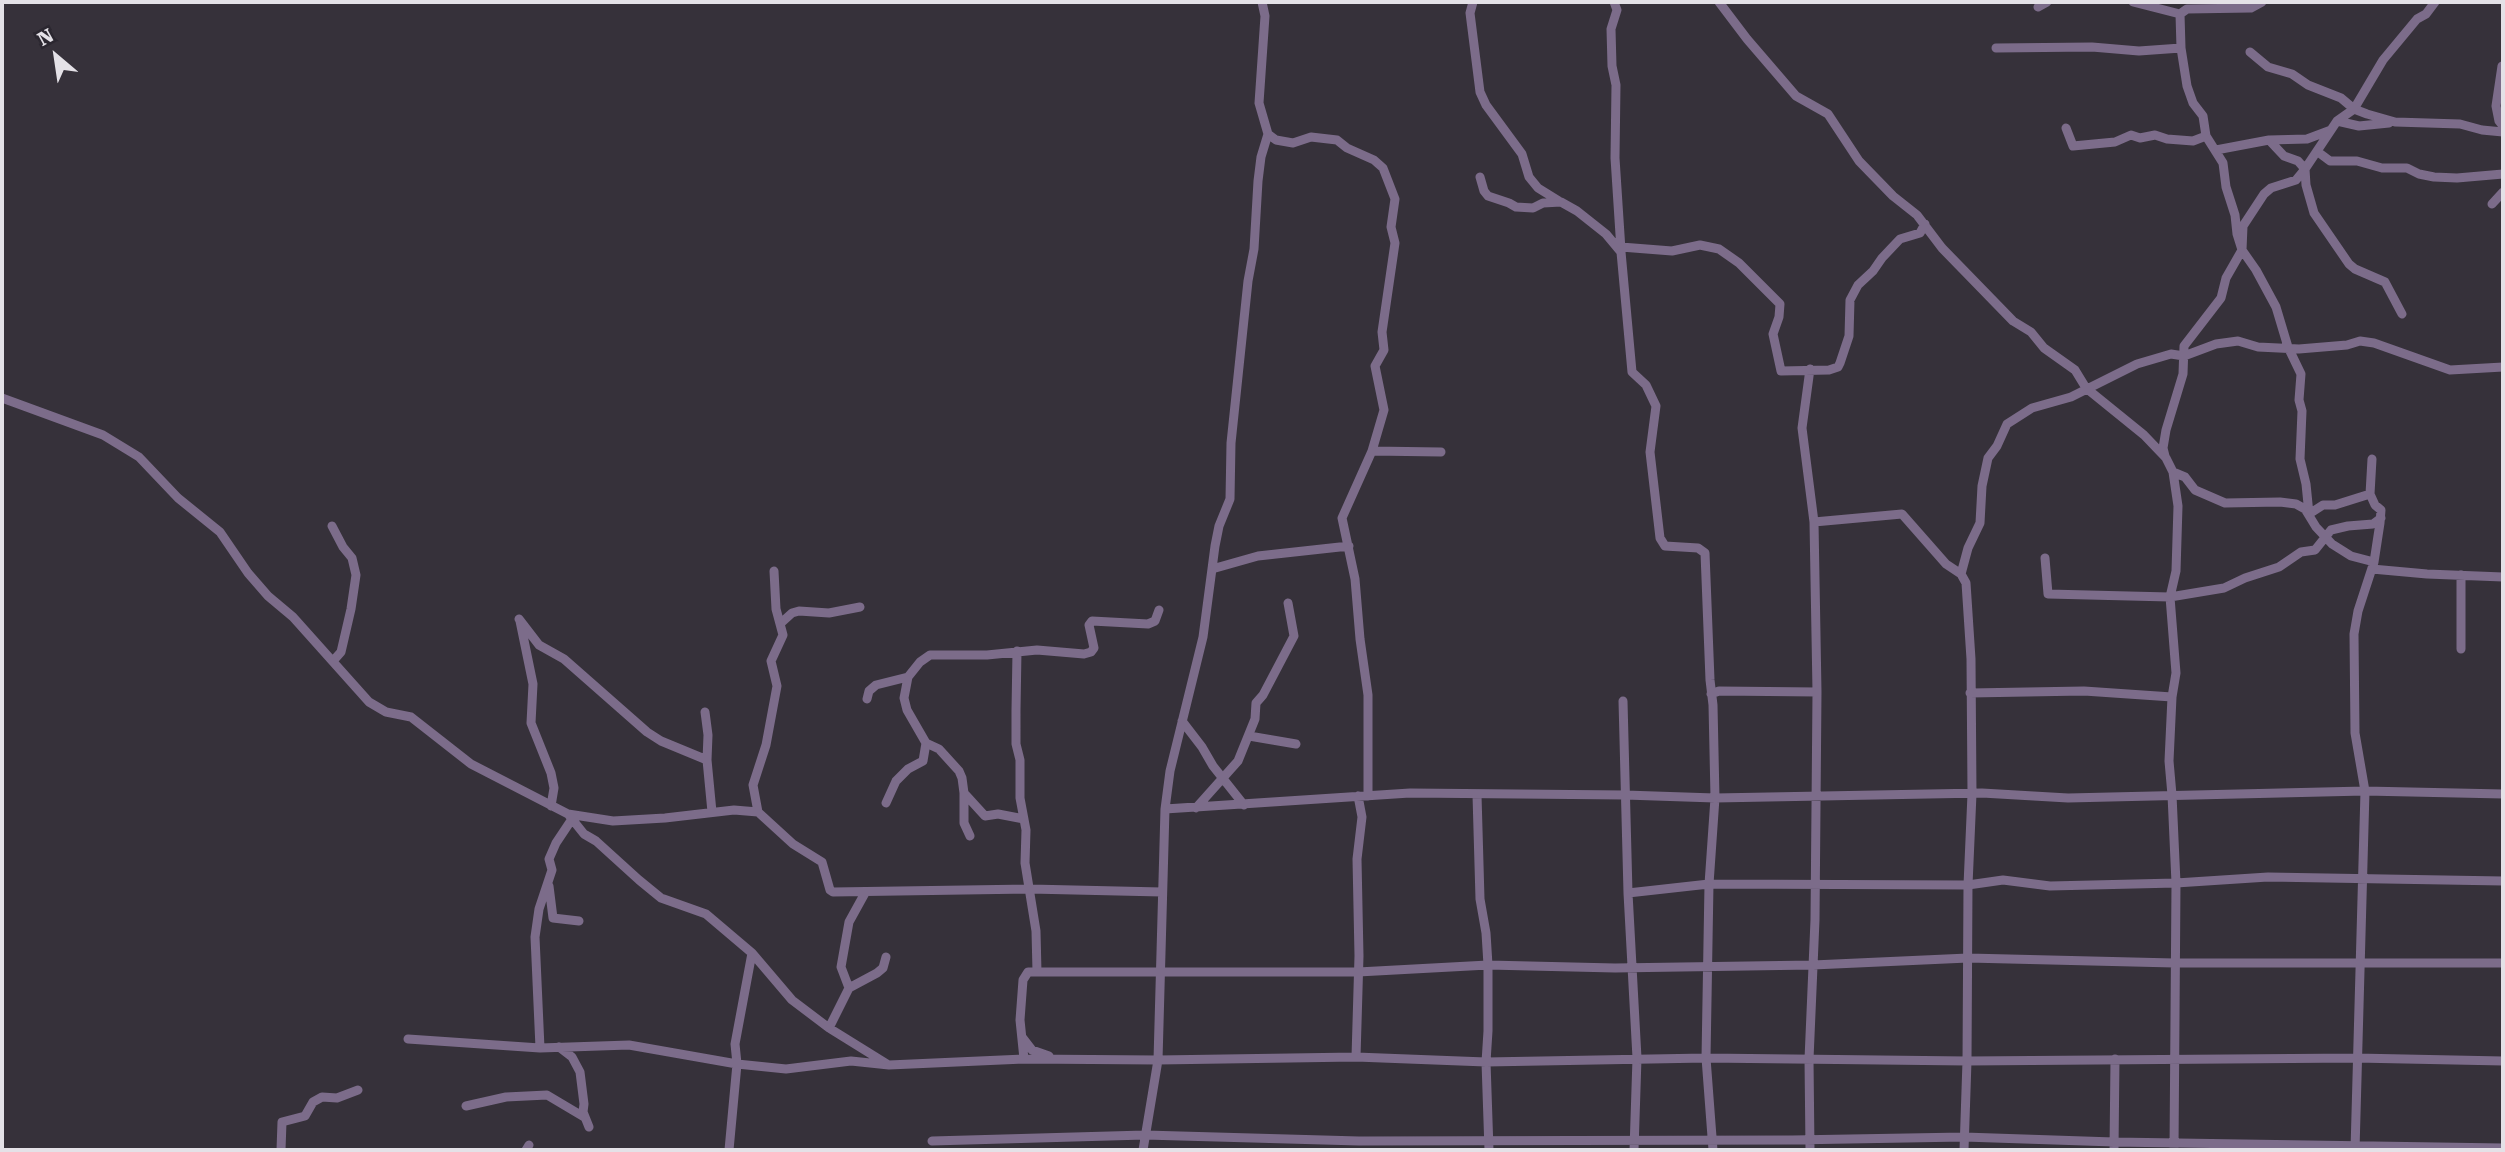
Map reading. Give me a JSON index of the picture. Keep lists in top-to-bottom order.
{
  "north": "top left"
}
